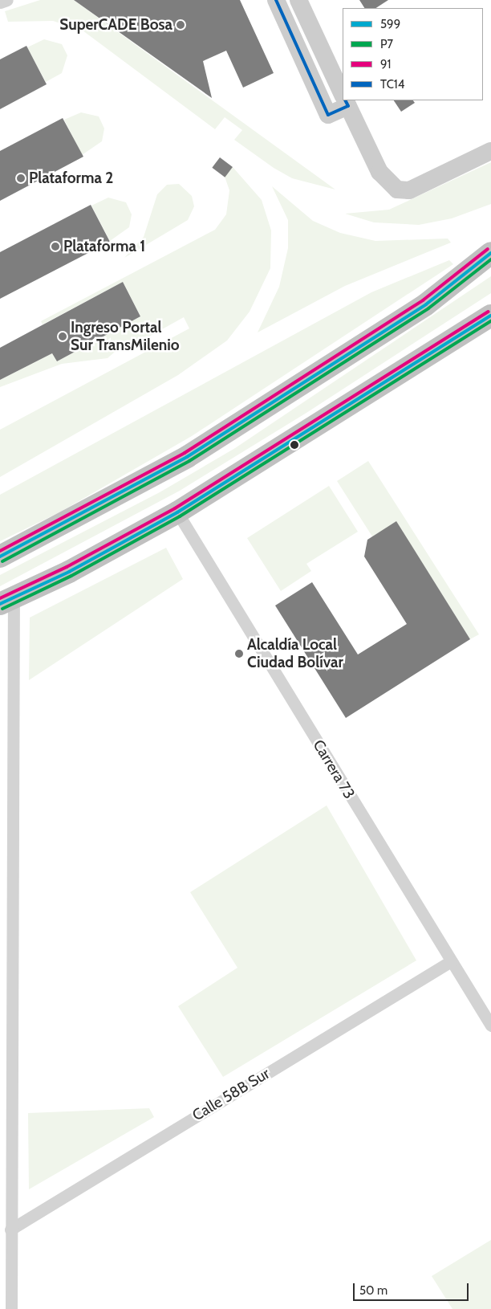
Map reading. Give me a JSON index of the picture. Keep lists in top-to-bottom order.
{
  "streets": {
    "street": ["Carrera 73", "Calle 58B Sur"]
  },
  "crossings": [
    ["Carrera 73", "Calle 58B Sur"]
  ],
  "places": [
    "SuperCADE Bosa",
    "Plataforma 2",
    "Plataforma 1",
    "Ingreso Portal Sur TransMilenio",
    "Alcaldía Local Ciudad Bolívar"
  ],
  "lines": [
    "transit line TC14",
    "transit line 91",
    "transit line 599",
    "transit line P7"
  ],
  "legend": [
    "599",
    "P7",
    "91",
    "TC14"
  ],
  "scale_bar": "50 m"
}
